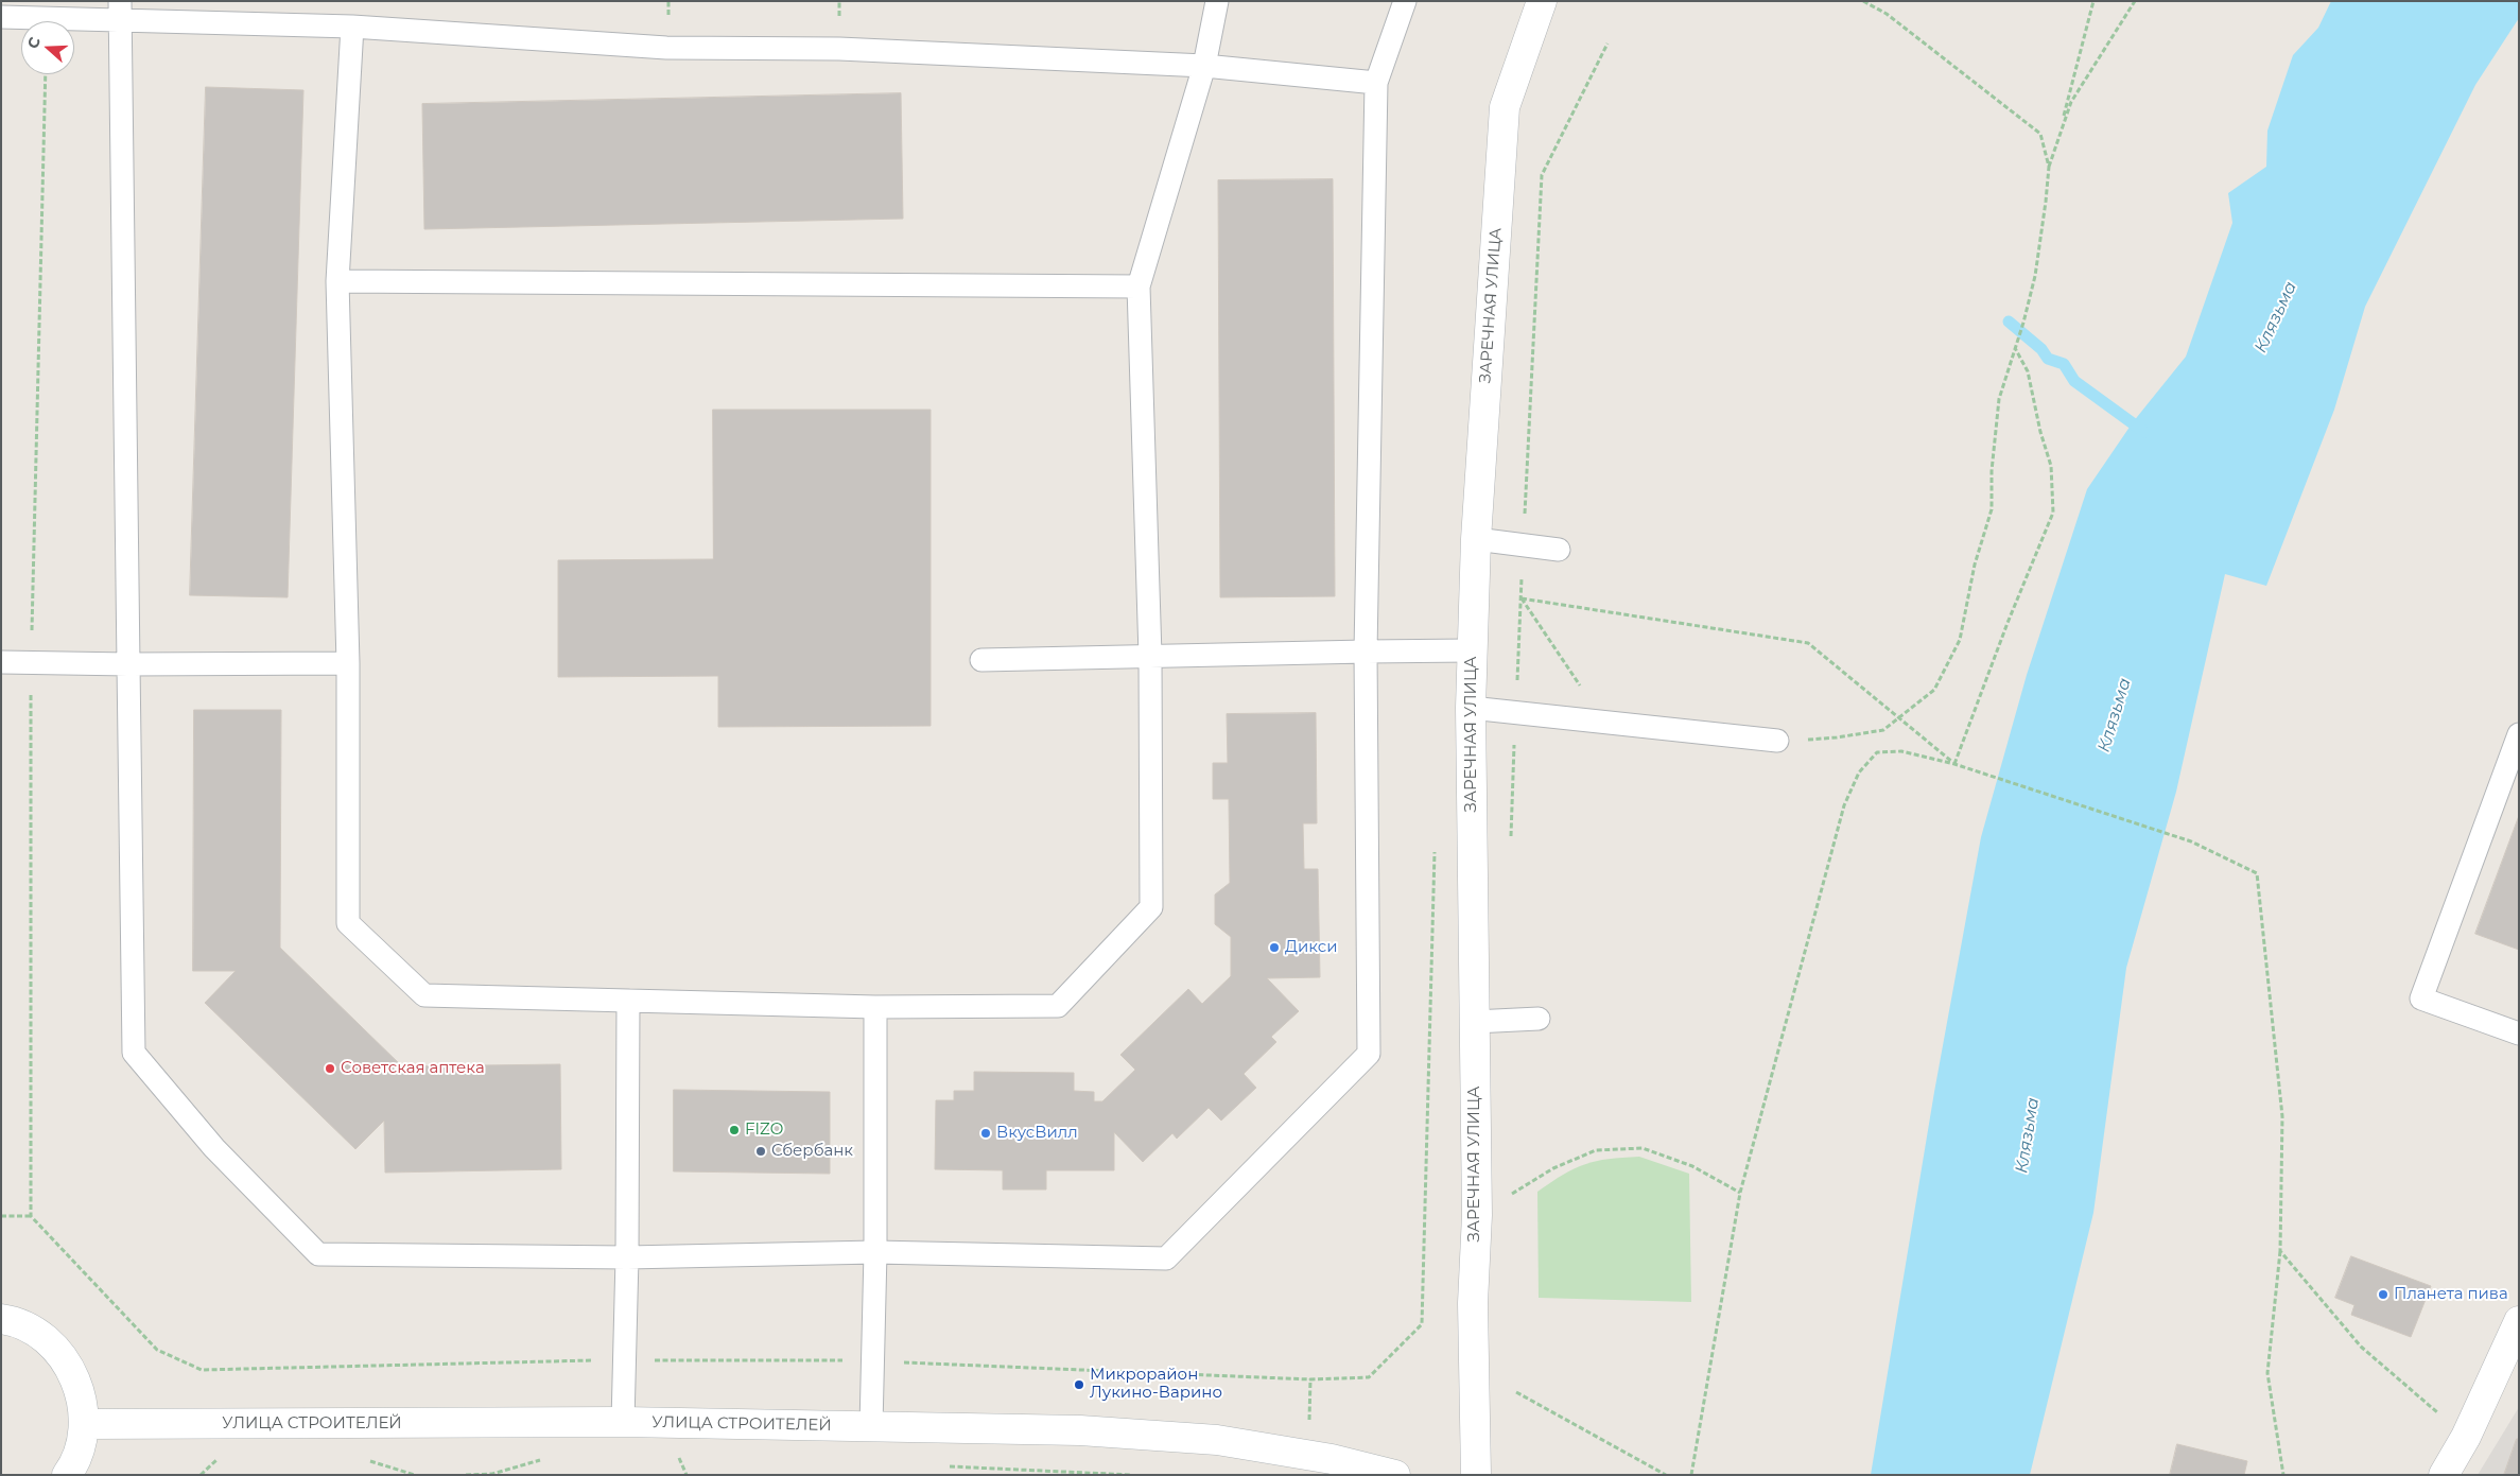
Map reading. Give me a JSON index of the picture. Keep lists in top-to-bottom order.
{
  "streets": {
    "street": ["ЗАРЕЧНАЯ УЛИЦА", "УЛИЦА СТРОИТЕЛЕЙ"]
  },
  "water": ["Клязьма"],
  "places": [
    "Дикси",
    "Советская аптека",
    "FIZO",
    "ВкусВилл",
    "Сбербанк",
    "Планета пива",
    "Микрорайон Лукино-Варино"
  ],
  "north": "left"
}
